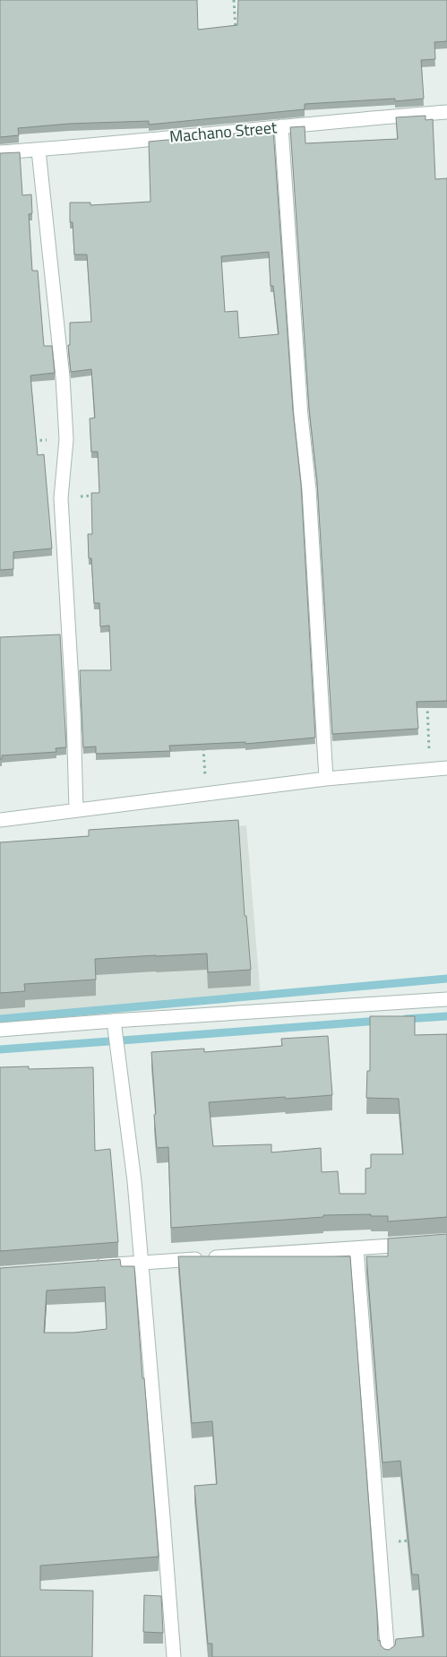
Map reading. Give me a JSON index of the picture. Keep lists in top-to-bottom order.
{
  "streets": {
    "street": ["Machano Street"]
  }
}
